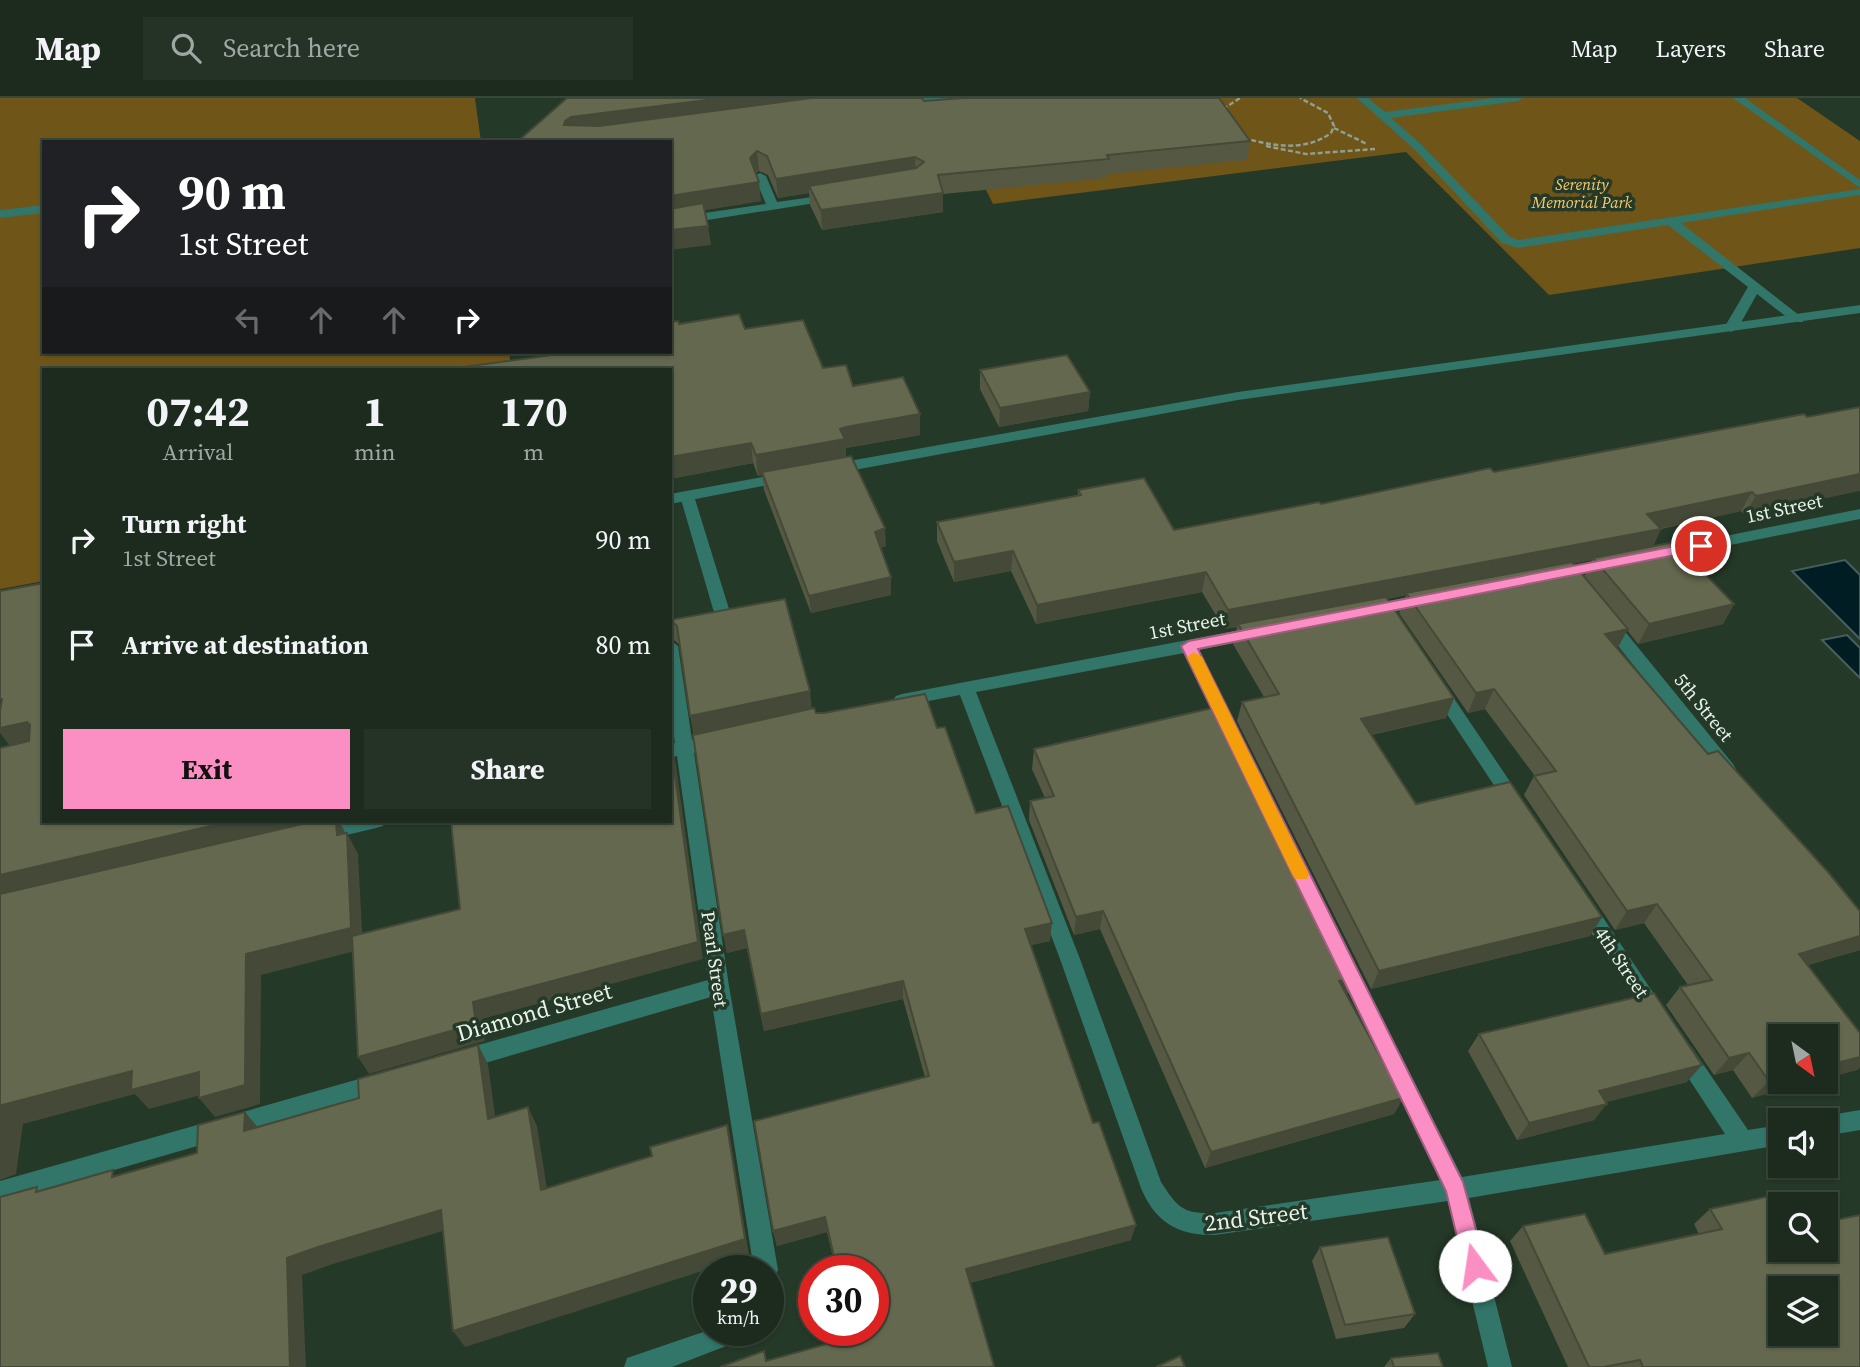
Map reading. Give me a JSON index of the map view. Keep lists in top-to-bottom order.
{
  "streets": {
    "street": [
      "1st Street",
      "5th Street",
      "Pearl Street",
      "4th Street",
      "Diamond Street",
      "2nd Street"
    ]
  },
  "crossings": [
    ["1st Street", "2nd Street"],
    ["Pearl Street", "Diamond Street"],
    ["4th Street", "2nd Street"]
  ],
  "parks": ["Serenity Memorial Park"],
  "north": "bottom right",
  "page": {
    "header": "Map",
    "search": "Search here",
    "nav": ["Map", "Layers", "Share"],
    "turn": ["90 m", "1st Street"],
    "eta": [
      "07:42",
      "Arrival",
      "1",
      "min",
      "170",
      "m"
    ],
    "list": [
      {
        "name": "Turn right",
        "note": "1st Street",
        "value": "90 m"
      },
      {
        "name": "Arrive at destination",
        "value": "80 m"
      }
    ],
    "buttons": ["Exit", "Share"],
    "speed": "29 km/h",
    "limit": "30"
  }
}
